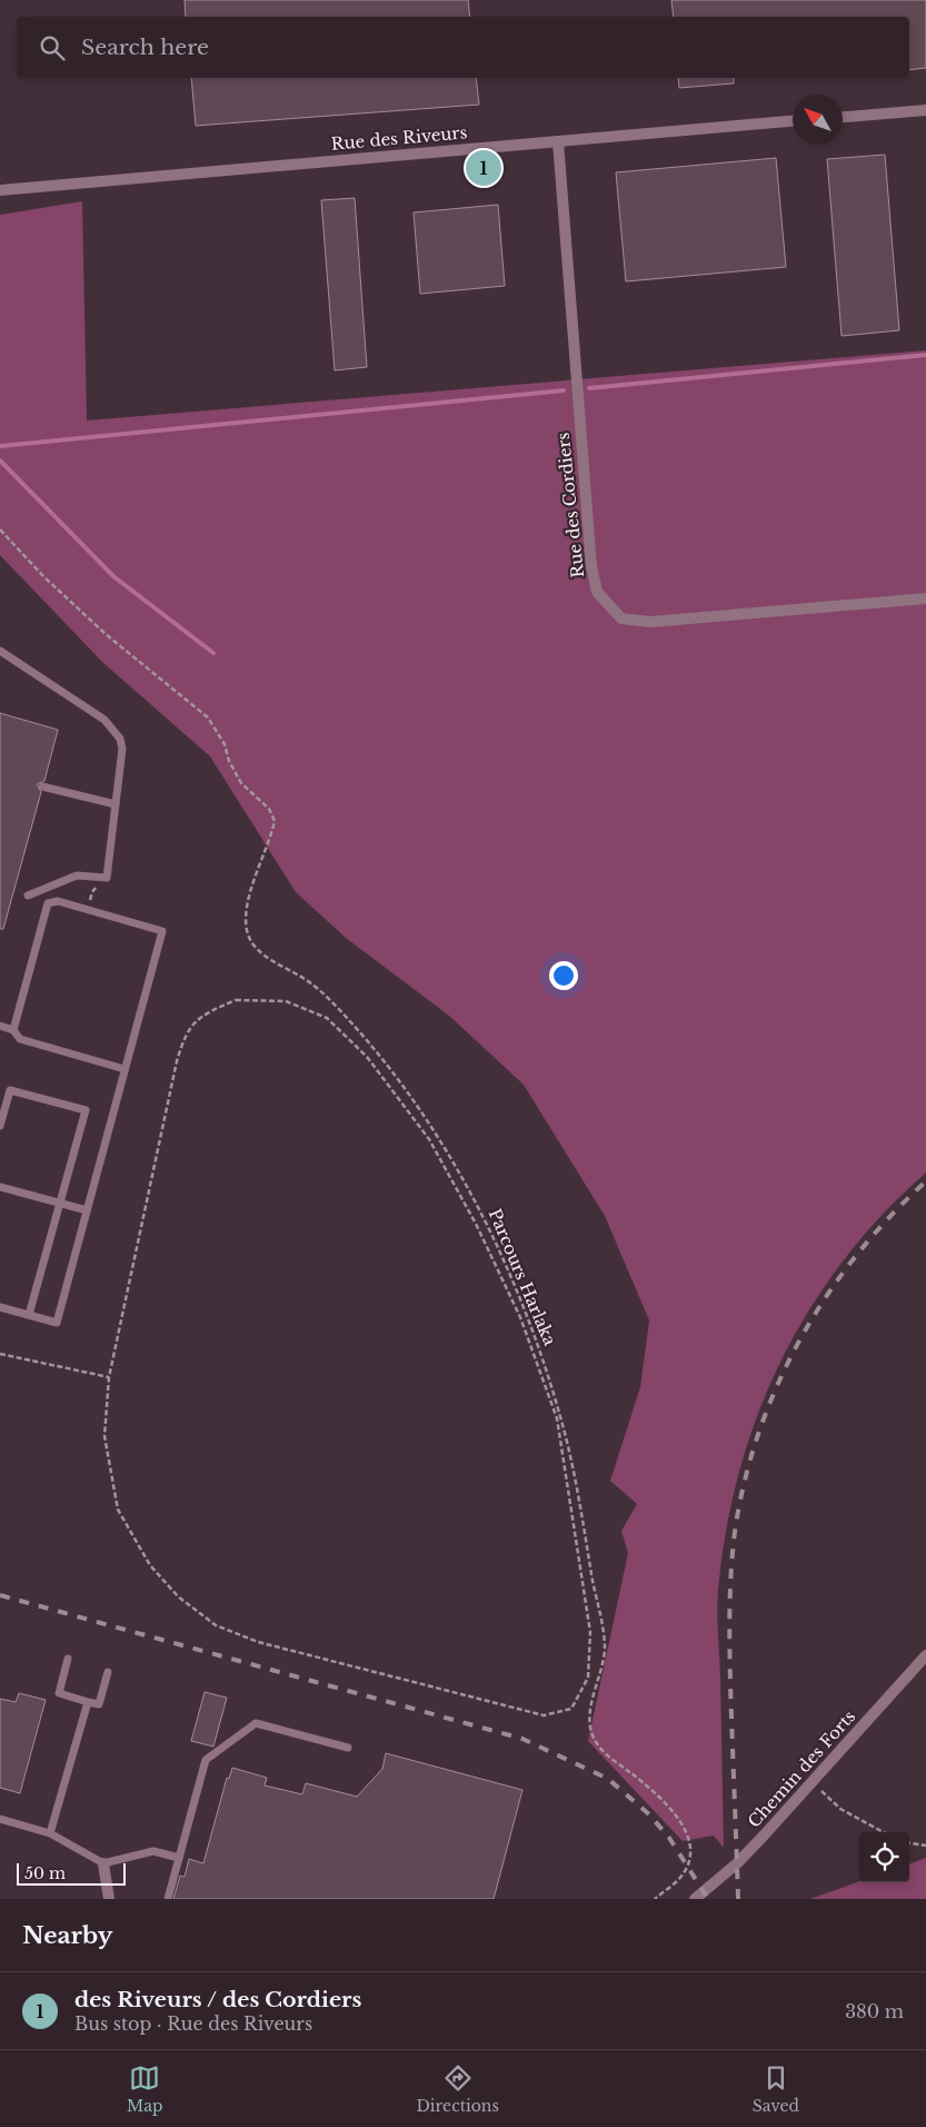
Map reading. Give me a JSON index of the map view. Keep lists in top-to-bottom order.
{
  "streets": {
    "street": ["Rue des Riveurs", "Rue des Cordiers", "Chemin des Forts"],
    "path": ["Parcours Harlaka"]
  },
  "crossings": [
    ["Rue des Riveurs", "Rue des Cordiers"]
  ],
  "scale_bar": "50 m",
  "north": "top left",
  "page": {
    "search": "Search here",
    "pins": "1",
    "scale": "50 m",
    "heading": "Nearby",
    "list": [
      {
        "mark": "1",
        "name": "des Riveurs / des Cordiers",
        "note": "Bus stop · Rue des Riveurs",
        "value": "380 m"
      }
    ],
    "nav": ["Map", "Directions", "Saved"]
  }
}
